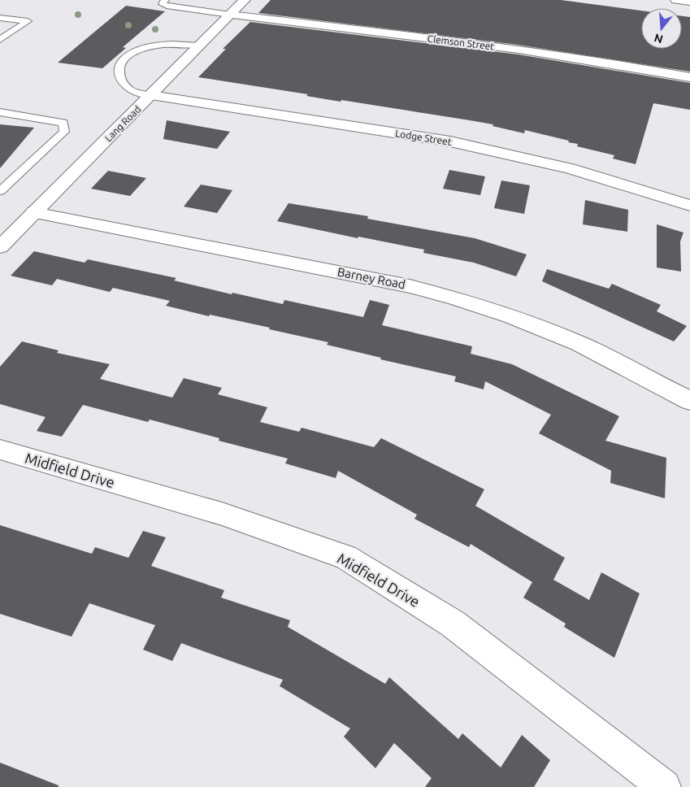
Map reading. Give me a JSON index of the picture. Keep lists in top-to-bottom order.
{
  "streets": {
    "street": [
      "Clemson Street",
      "Lang Road",
      "Lodge Street",
      "Barney Road",
      "Midfield Drive"
    ]
  },
  "crossings": [
    ["Clemson Street", "Lang Road"],
    ["Lang Road", "Lodge Street"],
    ["Lang Road", "Barney Road"]
  ],
  "north": "bottom"
}
